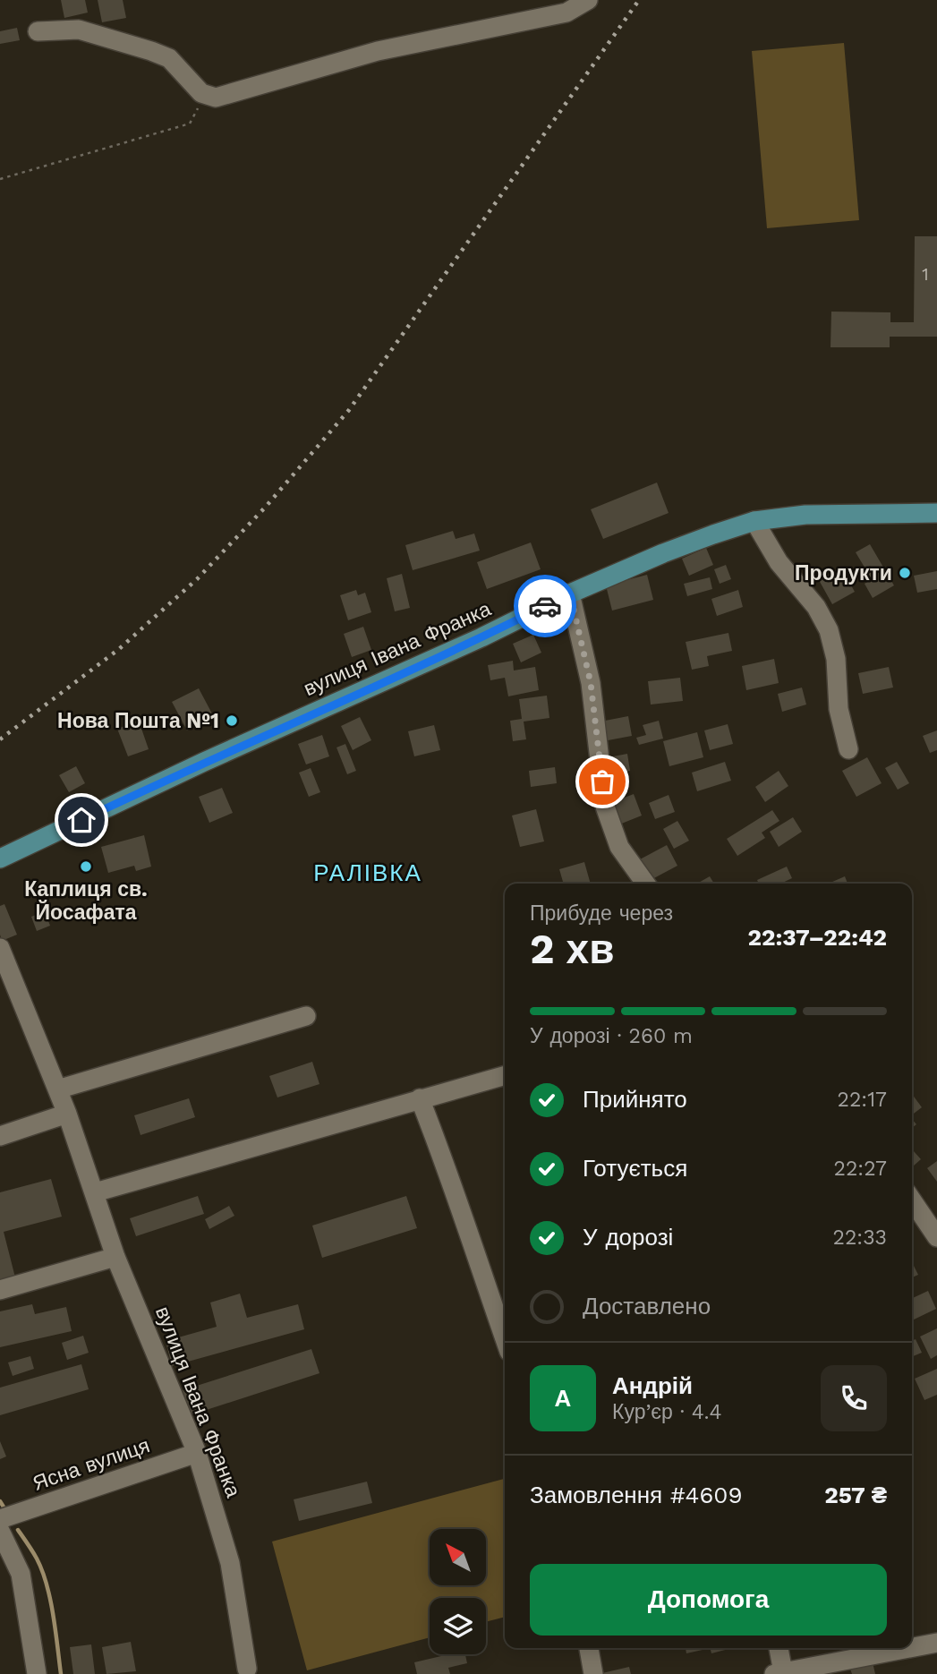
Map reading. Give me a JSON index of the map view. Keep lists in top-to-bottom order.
{
  "streets": {
    "main road": ["вулиця Івана Франка"],
    "street": ["Ясна вулиця"]
  },
  "crossings": [
    ["вулиця Івана Франка", "Ясна вулиця"]
  ],
  "districts": ["РАЛІВКА"],
  "places": ["Продукти", "Нова Пошта №1", "Каплиця св. Йосафата"],
  "house_numbers": ["1"],
  "north": "top left",
  "page": {
    "heading": ["2 хв", "Прибуде через", "22:37–22:42"],
    "panel": [
      "Андрій",
      "Кур’єр · 4.4",
      "Замовлення #4609",
      "257 ₴"
    ],
    "bar": "У дорозі · 260 m",
    "list": [
      ["Прийнято", "22:17"],
      ["Готується", "22:27"],
      ["У дорозі", "22:33"],
      "Доставлено"
    ],
    "round": "А",
    "buttons": "Допомога"
  }
}
